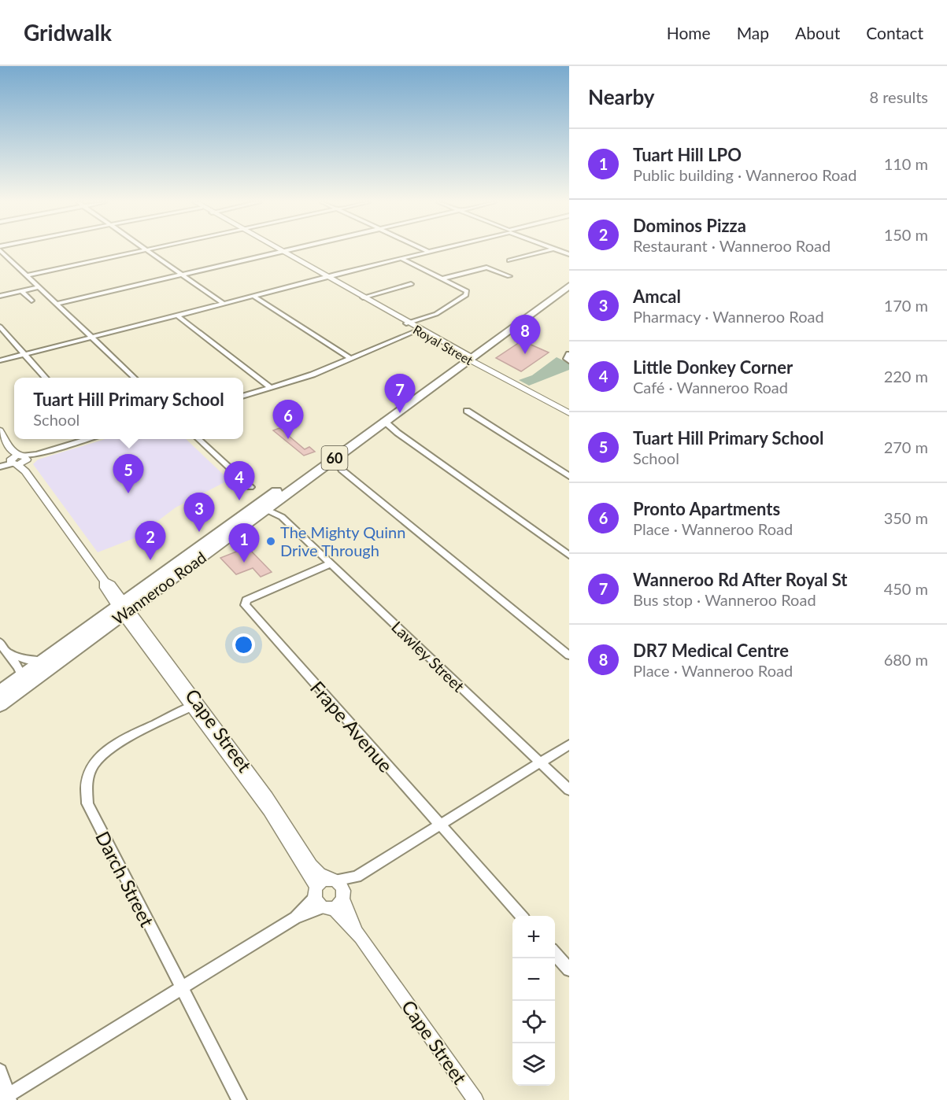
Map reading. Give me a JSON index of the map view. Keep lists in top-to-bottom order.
{
  "streets": {
    "highway": ["60", "Wanneroo Road"],
    "main road": ["Royal Street"],
    "street": [
      "Lawley Street",
      "Frape Avenue",
      "Cape Street",
      "Darch Street"
    ]
  },
  "crossings": [
    ["Royal Street", "60"],
    ["60", "Lawley Street"],
    ["Wanneroo Road", "Cape Street"],
    ["Lawley Street", "Frape Avenue"],
    ["Cape Street", "Darch Street"]
  ],
  "places": ["The Mighty Quinn Drive Through"],
  "page": {
    "header": "Gridwalk",
    "nav": [
      "Home",
      "Map",
      "About",
      "Contact"
    ],
    "heading": ["Nearby", "8 results"],
    "list": [
      {
        "mark": "1",
        "name": "Tuart Hill LPO",
        "note": "Public building · Wanneroo Road",
        "value": "110 m"
      },
      {
        "mark": "2",
        "name": "Dominos Pizza",
        "note": "Restaurant · Wanneroo Road",
        "value": "150 m"
      },
      {
        "mark": "3",
        "name": "Amcal",
        "note": "Pharmacy · Wanneroo Road",
        "value": "170 m"
      },
      {
        "mark": "4",
        "name": "Little Donkey Corner",
        "note": "Café · Wanneroo Road",
        "value": "220 m"
      },
      {
        "mark": "5",
        "name": "Tuart Hill Primary School",
        "note": "School",
        "value": "270 m"
      },
      {
        "mark": "6",
        "name": "Pronto Apartments",
        "note": "Place · Wanneroo Road",
        "value": "350 m"
      },
      {
        "mark": "7",
        "name": "Wanneroo Rd After Royal St",
        "note": "Bus stop · Wanneroo Road",
        "value": "450 m"
      },
      {
        "mark": "8",
        "name": "DR7 Medical Centre",
        "note": "Place · Wanneroo Road",
        "value": "680 m"
      }
    ],
    "pins": [
      "8",
      "7",
      "6",
      "5",
      "4",
      "3",
      "2",
      "1"
    ],
    "popup": ["Tuart Hill Primary School", "School"],
    "map_buttons": ["+", "−"]
  }
}
